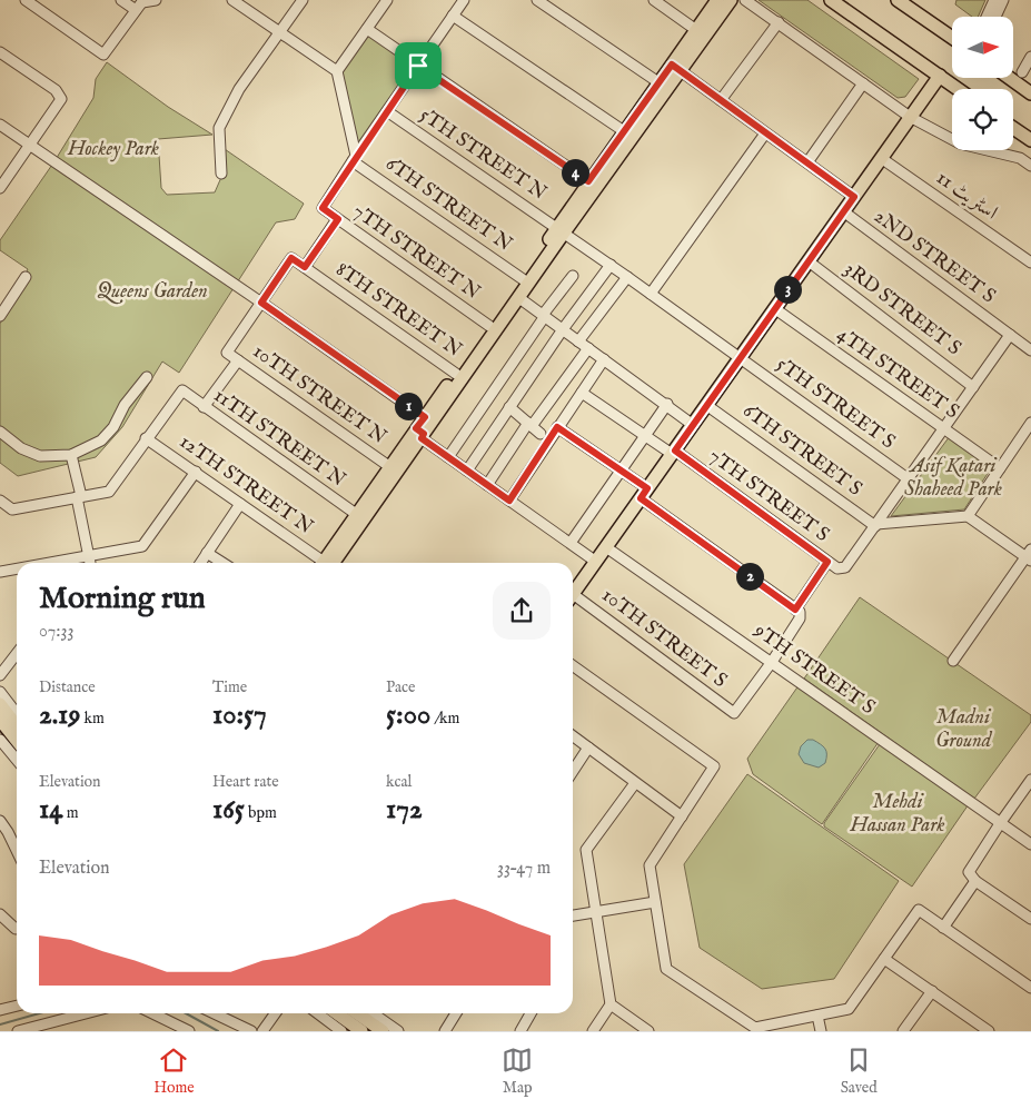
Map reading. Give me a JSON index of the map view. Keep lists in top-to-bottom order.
{
  "streets": {
    "street": [
      "5TH STREET N",
      "اسٹریٹ 11",
      "6TH STREET N",
      "7TH STREET N",
      "2ND STREET S",
      "3RD STREET S",
      "8TH STREET N",
      "4TH STREET S",
      "10TH STREET N",
      "5TH STREET S",
      "11TH STREET N",
      "6TH STREET S",
      "12TH STREET N",
      "7TH STREET S",
      "10TH STREET S",
      "9TH STREET S"
    ]
  },
  "crossings": [
    ["5TH STREET N", "5TH STREET S"],
    ["6TH STREET N", "7TH STREET N"],
    ["8TH STREET N", "10TH STREET N"],
    ["11TH STREET N", "12TH STREET N"],
    ["6TH STREET S", "7TH STREET S"],
    ["10TH STREET S", "9TH STREET S"]
  ],
  "parks": [
    "Hockey Park",
    "Queens Garden",
    "Asif Katari Shaheed Park",
    "Madni Ground",
    "Mehdi Hassan Park"
  ],
  "north": "right",
  "page": {
    "pins": [
      "4",
      "3",
      "1",
      "2"
    ],
    "heading": ["Morning run", "07:33"],
    "stats": [
      ["Distance", "2.19 km"],
      ["Time", "10:57"],
      ["Pace", "5:00 /km"],
      ["Elevation", "14 m"],
      ["Heart rate", "165 bpm"],
      ["kcal", "172"]
    ],
    "chart": ["Elevation", "33–47 m"],
    "tabs": ["Home", "Map", "Saved"]
  }
}
